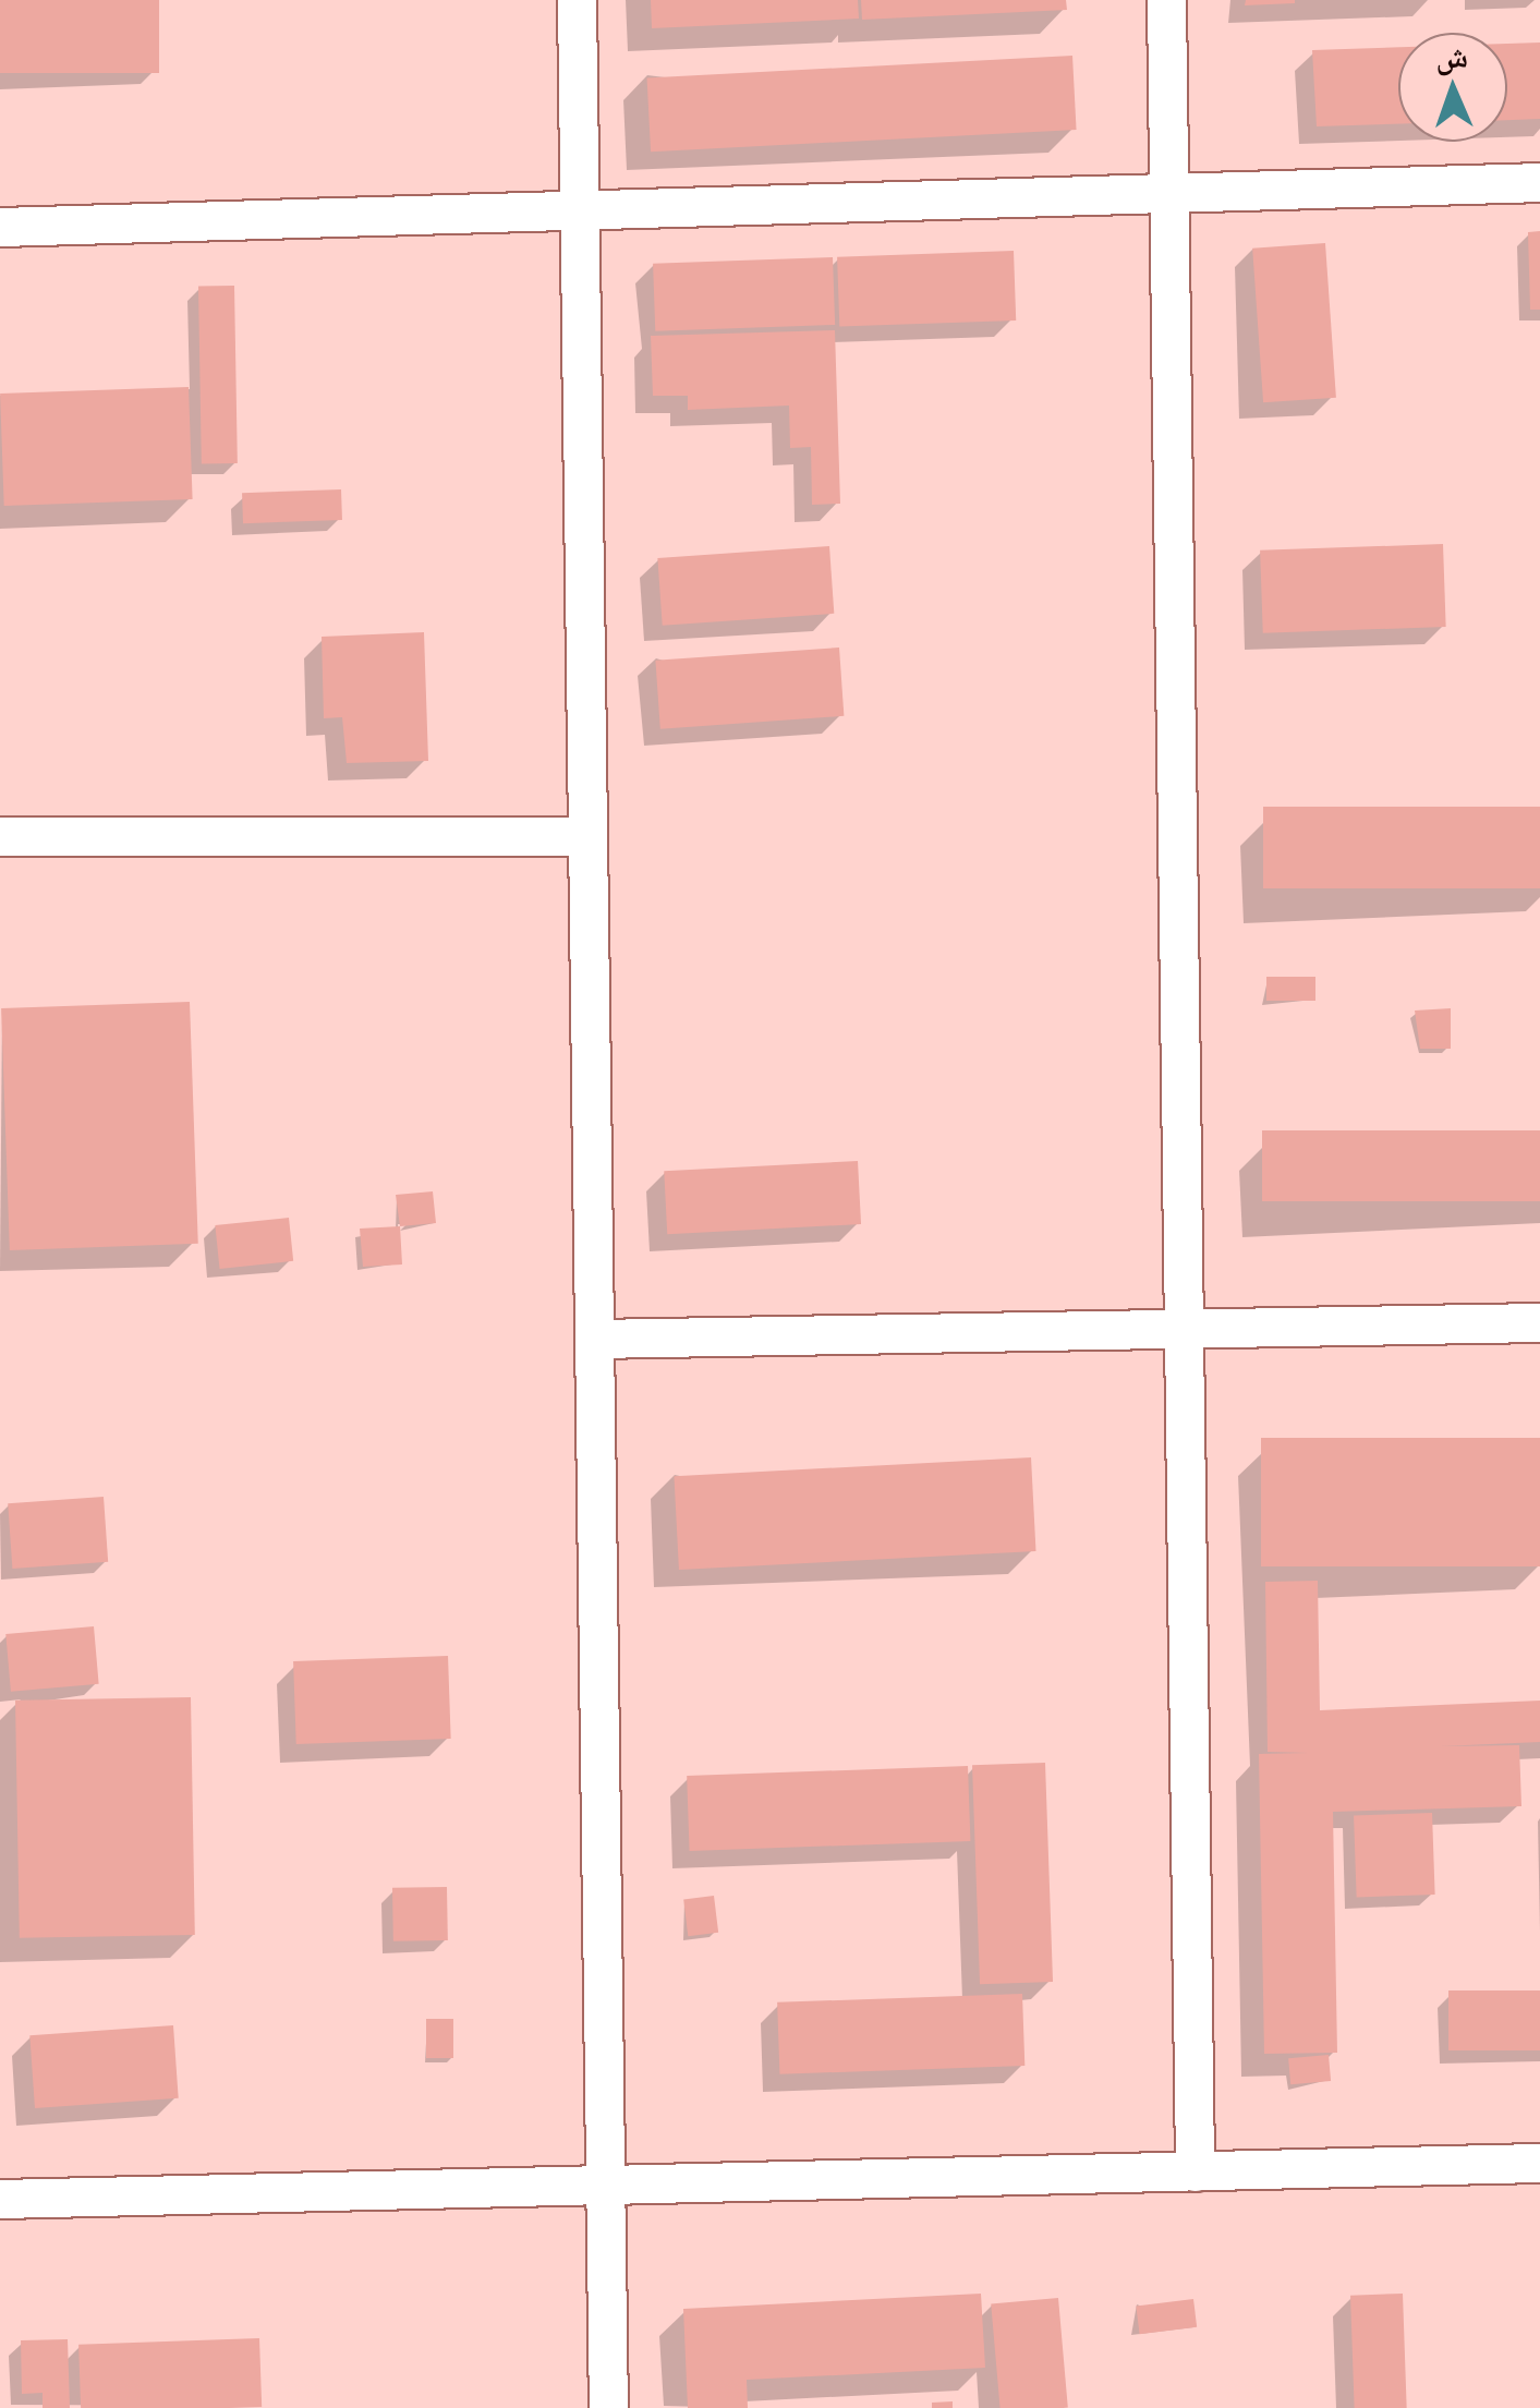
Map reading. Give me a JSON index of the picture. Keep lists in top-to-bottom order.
{
  "north": "top"
}
